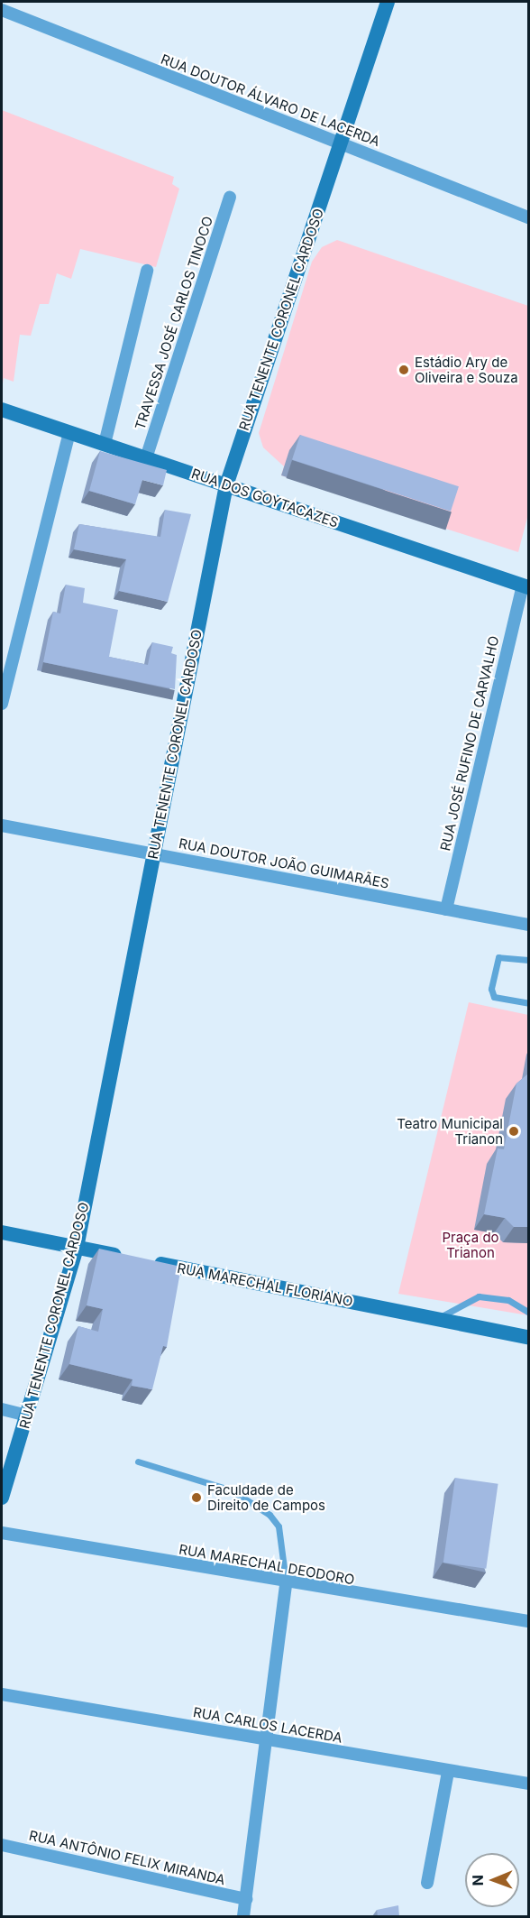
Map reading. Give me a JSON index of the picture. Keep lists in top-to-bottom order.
{
  "streets": {
    "main road": ["RUA TENENTE CORONEL CARDOSO", "RUA DOS GOYTACAZES", "RUA MARECHAL FLORIANO"],
    "street": [
      "RUA DOUTOR ÁLVARO DE LACERDA",
      "TRAVESSA JOSÉ CARLOS TINOCO",
      "RUA JOSÉ RUFINO DE CARVALHO",
      "RUA DOUTOR JOÃO GUIMARÃES",
      "RUA MARECHAL DEODORO",
      "RUA CARLOS LACERDA",
      "RUA ANTÔNIO FELIX MIRANDA"
    ]
  },
  "crossings": [
    ["RUA DOUTOR ÁLVARO DE LACERDA", "RUA TENENTE CORONEL CARDOSO"],
    ["RUA TENENTE CORONEL CARDOSO", "RUA DOS GOYTACAZES"],
    ["RUA TENENTE CORONEL CARDOSO", "RUA DOUTOR JOÃO GUIMARÃES"],
    ["TRAVESSA JOSÉ CARLOS TINOCO", "RUA DOS GOYTACAZES"],
    ["RUA DOS GOYTACAZES", "RUA JOSÉ RUFINO DE CARVALHO"],
    ["RUA JOSÉ RUFINO DE CARVALHO", "RUA DOUTOR JOÃO GUIMARÃES"]
  ],
  "parks": ["Praça do Trianon"],
  "places": ["Estádio Ary de Oliveira e Souza", "Teatro Municipal Trianon", "Faculdade de Direito de Campos"],
  "north": "left"
}
